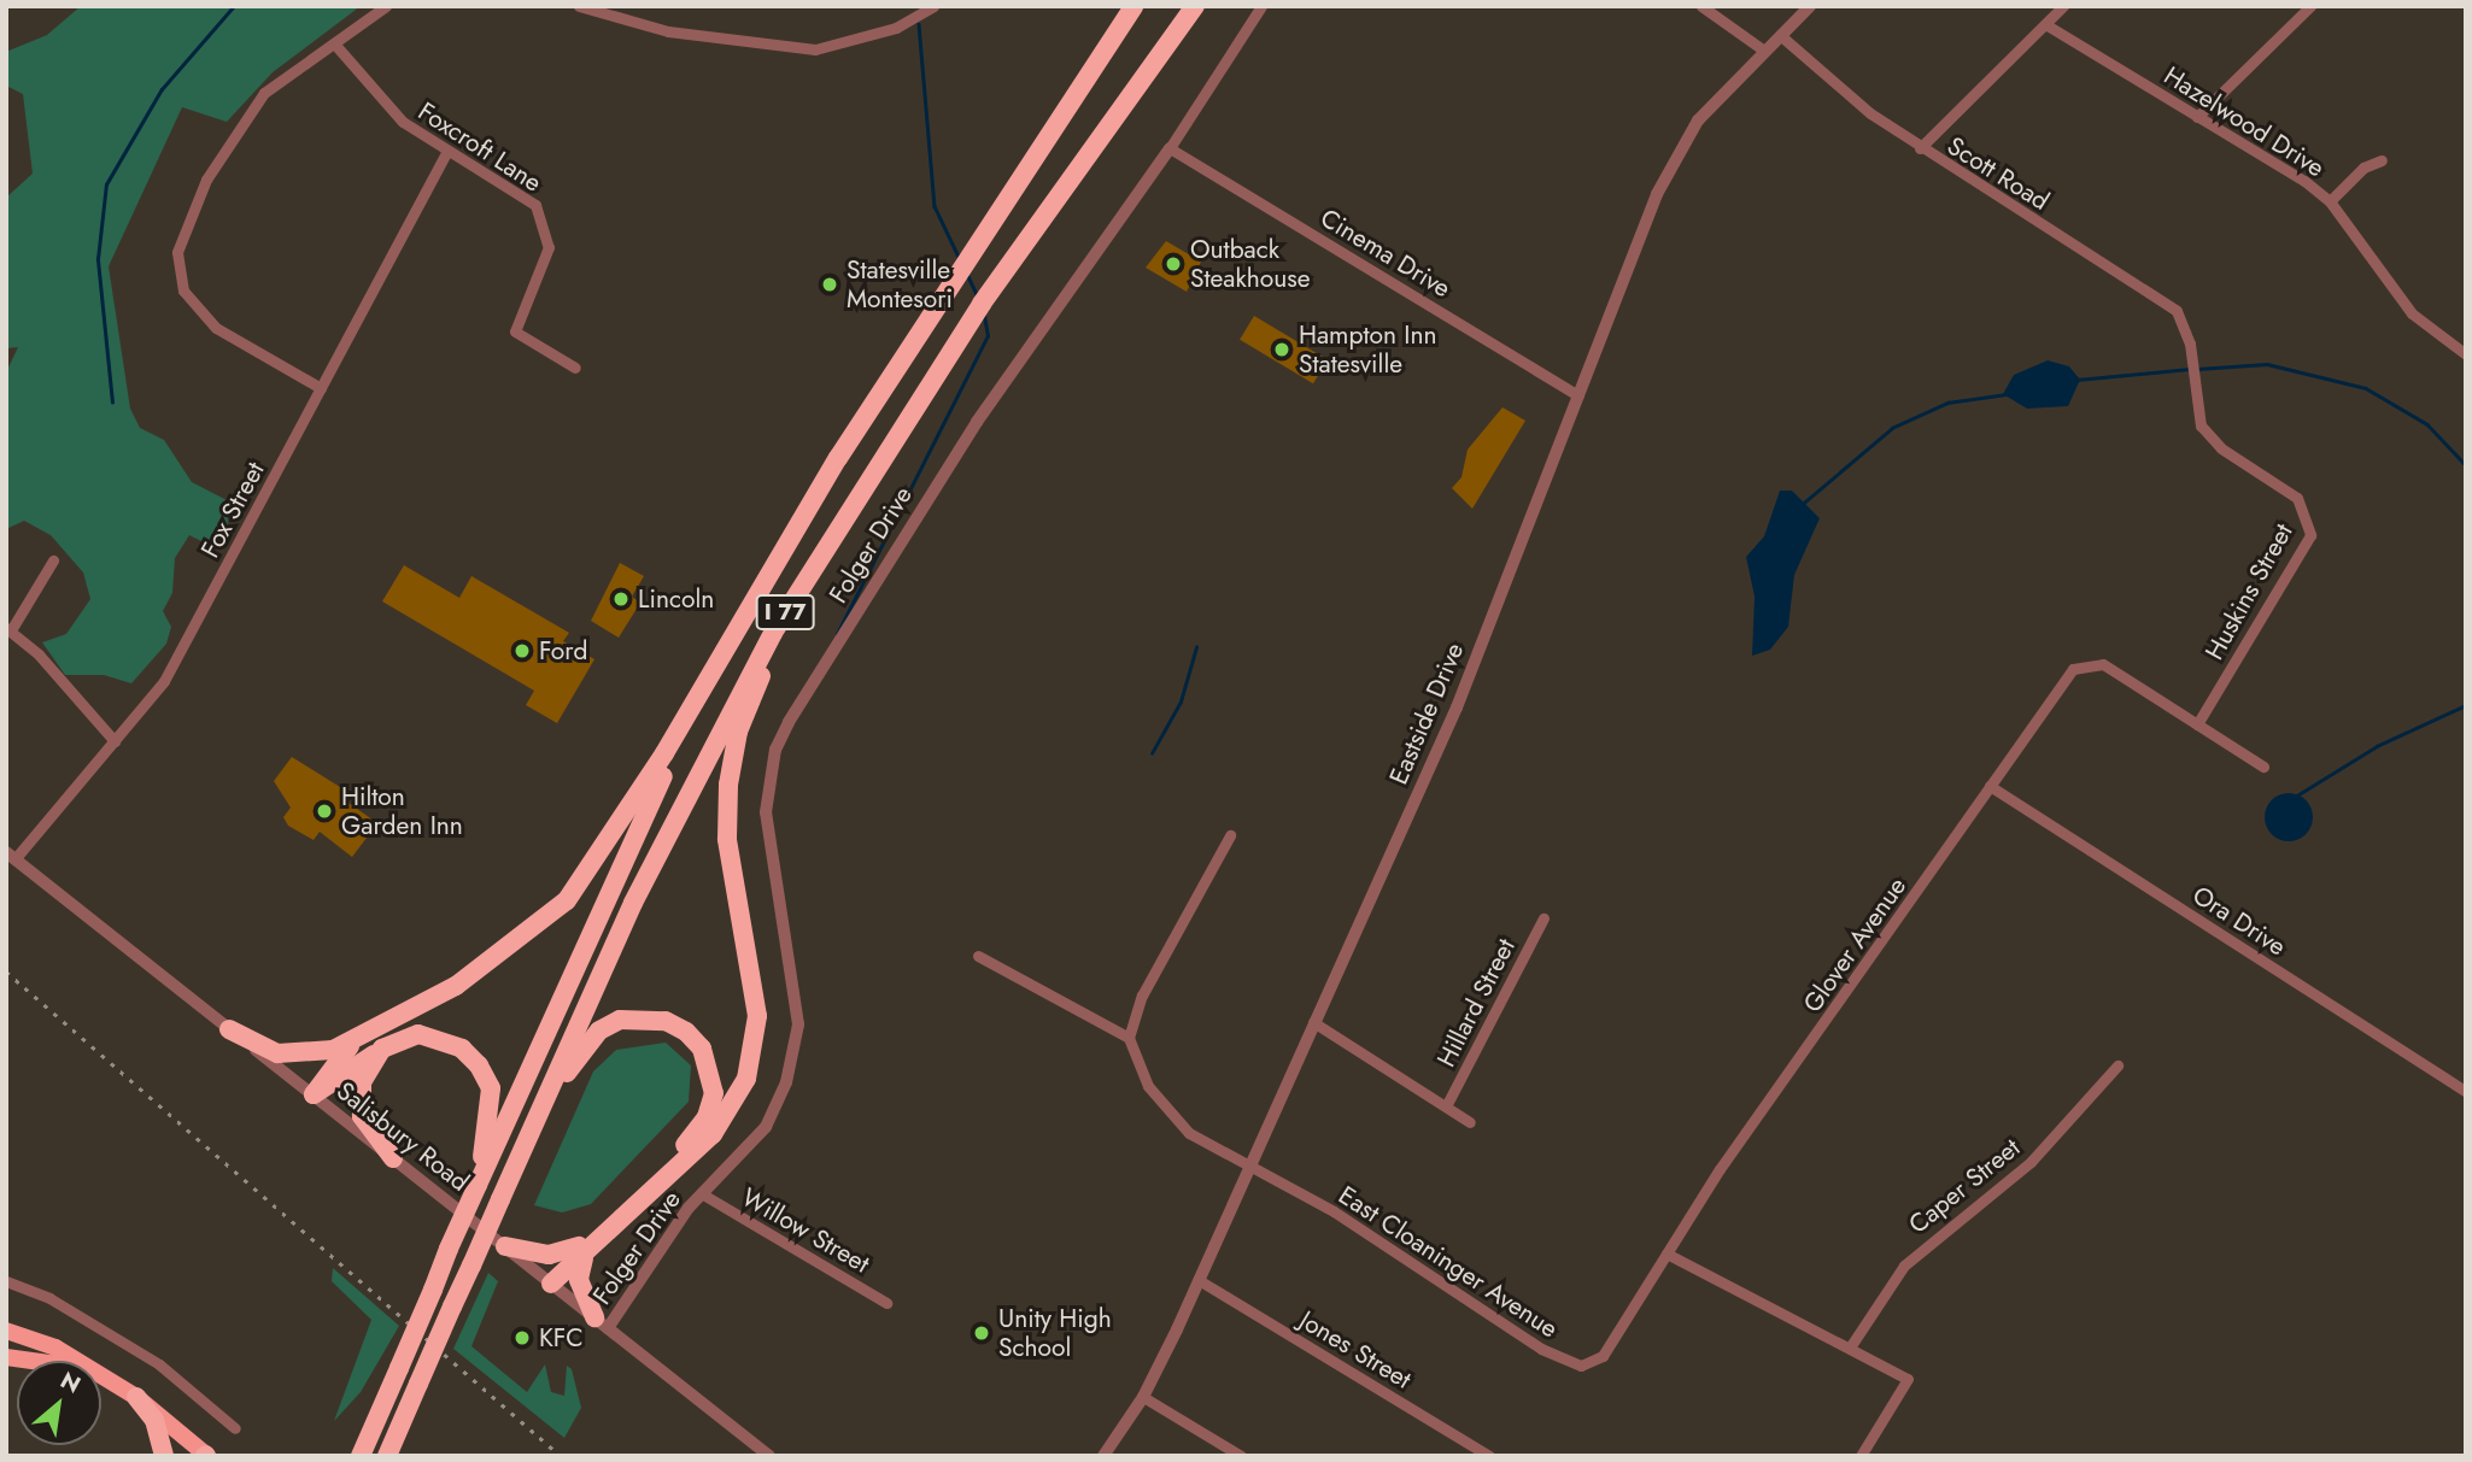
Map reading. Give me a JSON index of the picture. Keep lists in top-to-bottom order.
{
  "streets": {
    "highway": ["I 77"],
    "street": [
      "Hazelwood Drive",
      "Foxcroft Lane",
      "Scott Road",
      "Cinema Drive",
      "Fox Street",
      "Folger Drive",
      "Huskins Street",
      "Eastside Drive",
      "Ora Drive",
      "Glover Avenue",
      "Hillard Street",
      "Salisbury Road",
      "Caper Street",
      "Willow Street",
      "East Cloaninger Avenue",
      "Jones Street"
    ]
  },
  "crossings": [
    ["Foxcroft Lane", "Fox Street"],
    ["Scott Road", "Huskins Street"],
    ["Scott Road", "Eastside Drive"],
    ["Cinema Drive", "Folger Drive"],
    ["Cinema Drive", "Eastside Drive"],
    ["Fox Street", "Salisbury Road"],
    ["Folger Drive", "Salisbury Road"],
    ["Folger Drive", "Willow Street"],
    ["Huskins Street", "Glover Avenue"],
    ["Eastside Drive", "East Cloaninger Avenue"],
    ["Eastside Drive", "Jones Street"],
    ["Ora Drive", "Glover Avenue"],
    ["Glover Avenue", "East Cloaninger Avenue"]
  ],
  "places": [
    "Outback Steakhouse",
    "Statesville Montesori",
    "Hampton Inn Statesville",
    "Lincoln",
    "Ford",
    "Hilton Garden Inn",
    "Unity High School",
    "KFC"
  ],
  "north": "top right"
}
